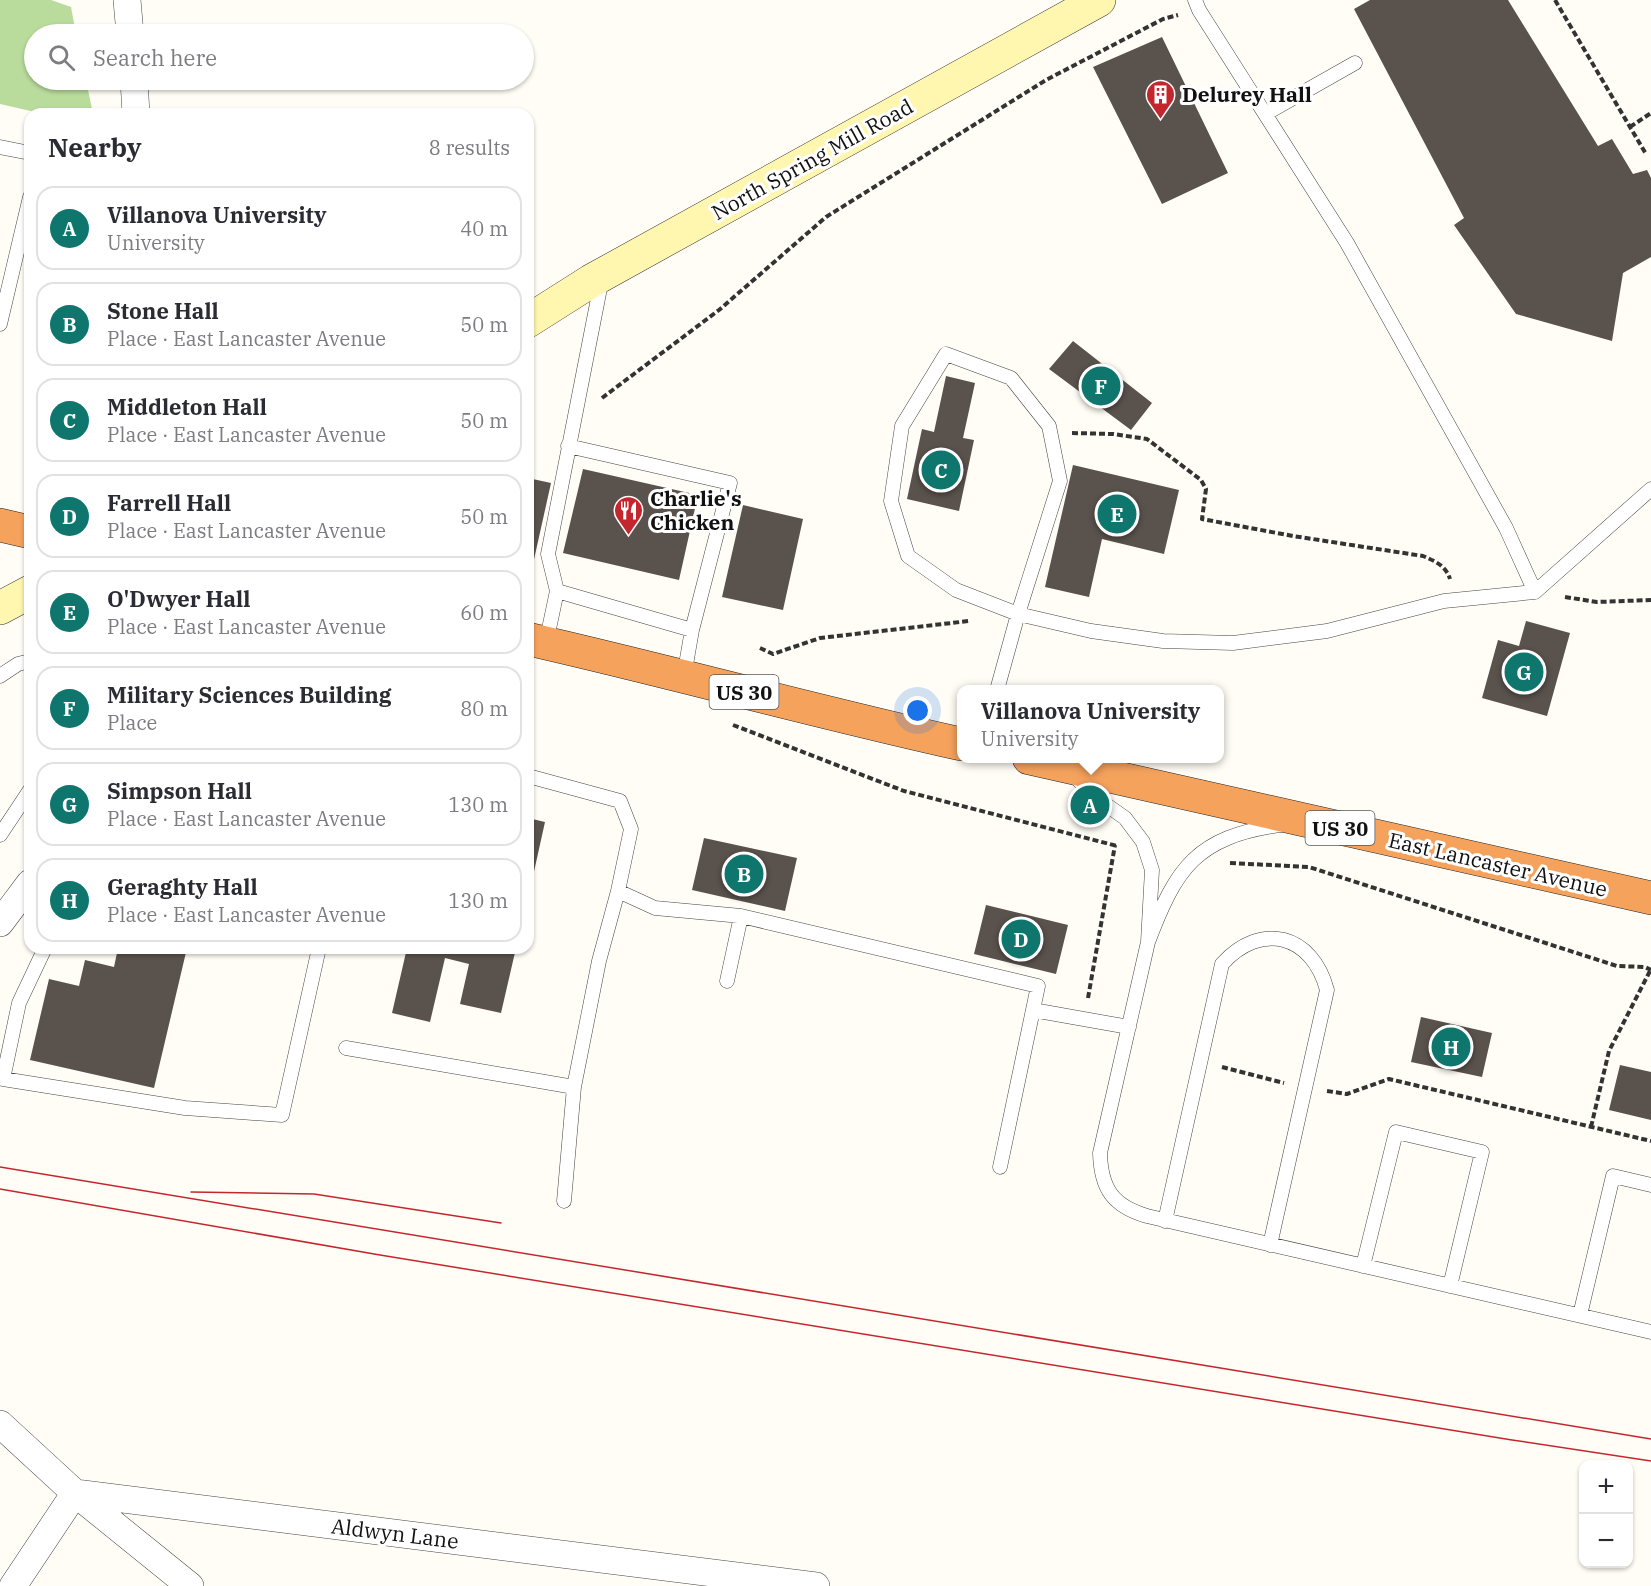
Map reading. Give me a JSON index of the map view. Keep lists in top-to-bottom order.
{
  "streets": {
    "highway": ["US 30", "East Lancaster Avenue"],
    "main road": ["North Spring Mill Road"],
    "street": ["Aldwyn Lane"]
  },
  "places": {
    "building": ["Delurey Hall"],
    "restaurant": ["Charlie's Chicken"]
  },
  "page": {
    "search": "Search here",
    "heading": ["Nearby", "8 results"],
    "list": [
      {
        "mark": "A",
        "name": "Villanova University",
        "note": "University",
        "value": "40 m"
      },
      {
        "mark": "B",
        "name": "Stone Hall",
        "note": "Place · East Lancaster Avenue",
        "value": "50 m"
      },
      {
        "mark": "C",
        "name": "Middleton Hall",
        "note": "Place · East Lancaster Avenue",
        "value": "50 m"
      },
      {
        "mark": "D",
        "name": "Farrell Hall",
        "note": "Place · East Lancaster Avenue",
        "value": "50 m"
      },
      {
        "mark": "E",
        "name": "O'Dwyer Hall",
        "note": "Place · East Lancaster Avenue",
        "value": "60 m"
      },
      {
        "mark": "F",
        "name": "Military Sciences Building",
        "note": "Place",
        "value": "80 m"
      },
      {
        "mark": "G",
        "name": "Simpson Hall",
        "note": "Place · East Lancaster Avenue",
        "value": "130 m"
      },
      {
        "mark": "H",
        "name": "Geraghty Hall",
        "note": "Place · East Lancaster Avenue",
        "value": "130 m"
      }
    ],
    "pins": [
      "F",
      "C",
      "E",
      "G",
      "A",
      "B",
      "D",
      "H"
    ],
    "popup": ["Villanova University", "University"],
    "map_buttons": ["+", "−"]
  }
}
